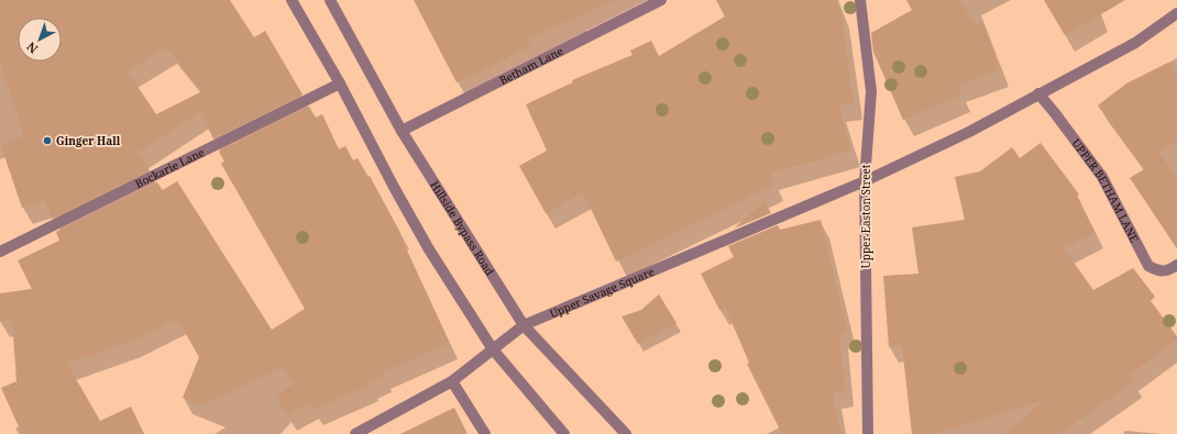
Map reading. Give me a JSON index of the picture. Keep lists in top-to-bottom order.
{
  "streets": {
    "street": [
      "Betham Lane",
      "Bockarie Lane",
      "UPPER BETHAM LANE",
      "Upper Easton Street",
      "Hillside Bypass Road",
      "Upper Savage Square"
    ]
  },
  "crossings": [
    ["Betham Lane", "Hillside Bypass Road"],
    ["UPPER BETHAM LANE", "Upper Savage Square"],
    ["Upper Easton Street", "Upper Savage Square"],
    ["Hillside Bypass Road", "Upper Savage Square"]
  ],
  "places": ["Ginger Hall"],
  "north": "bottom left"
}
